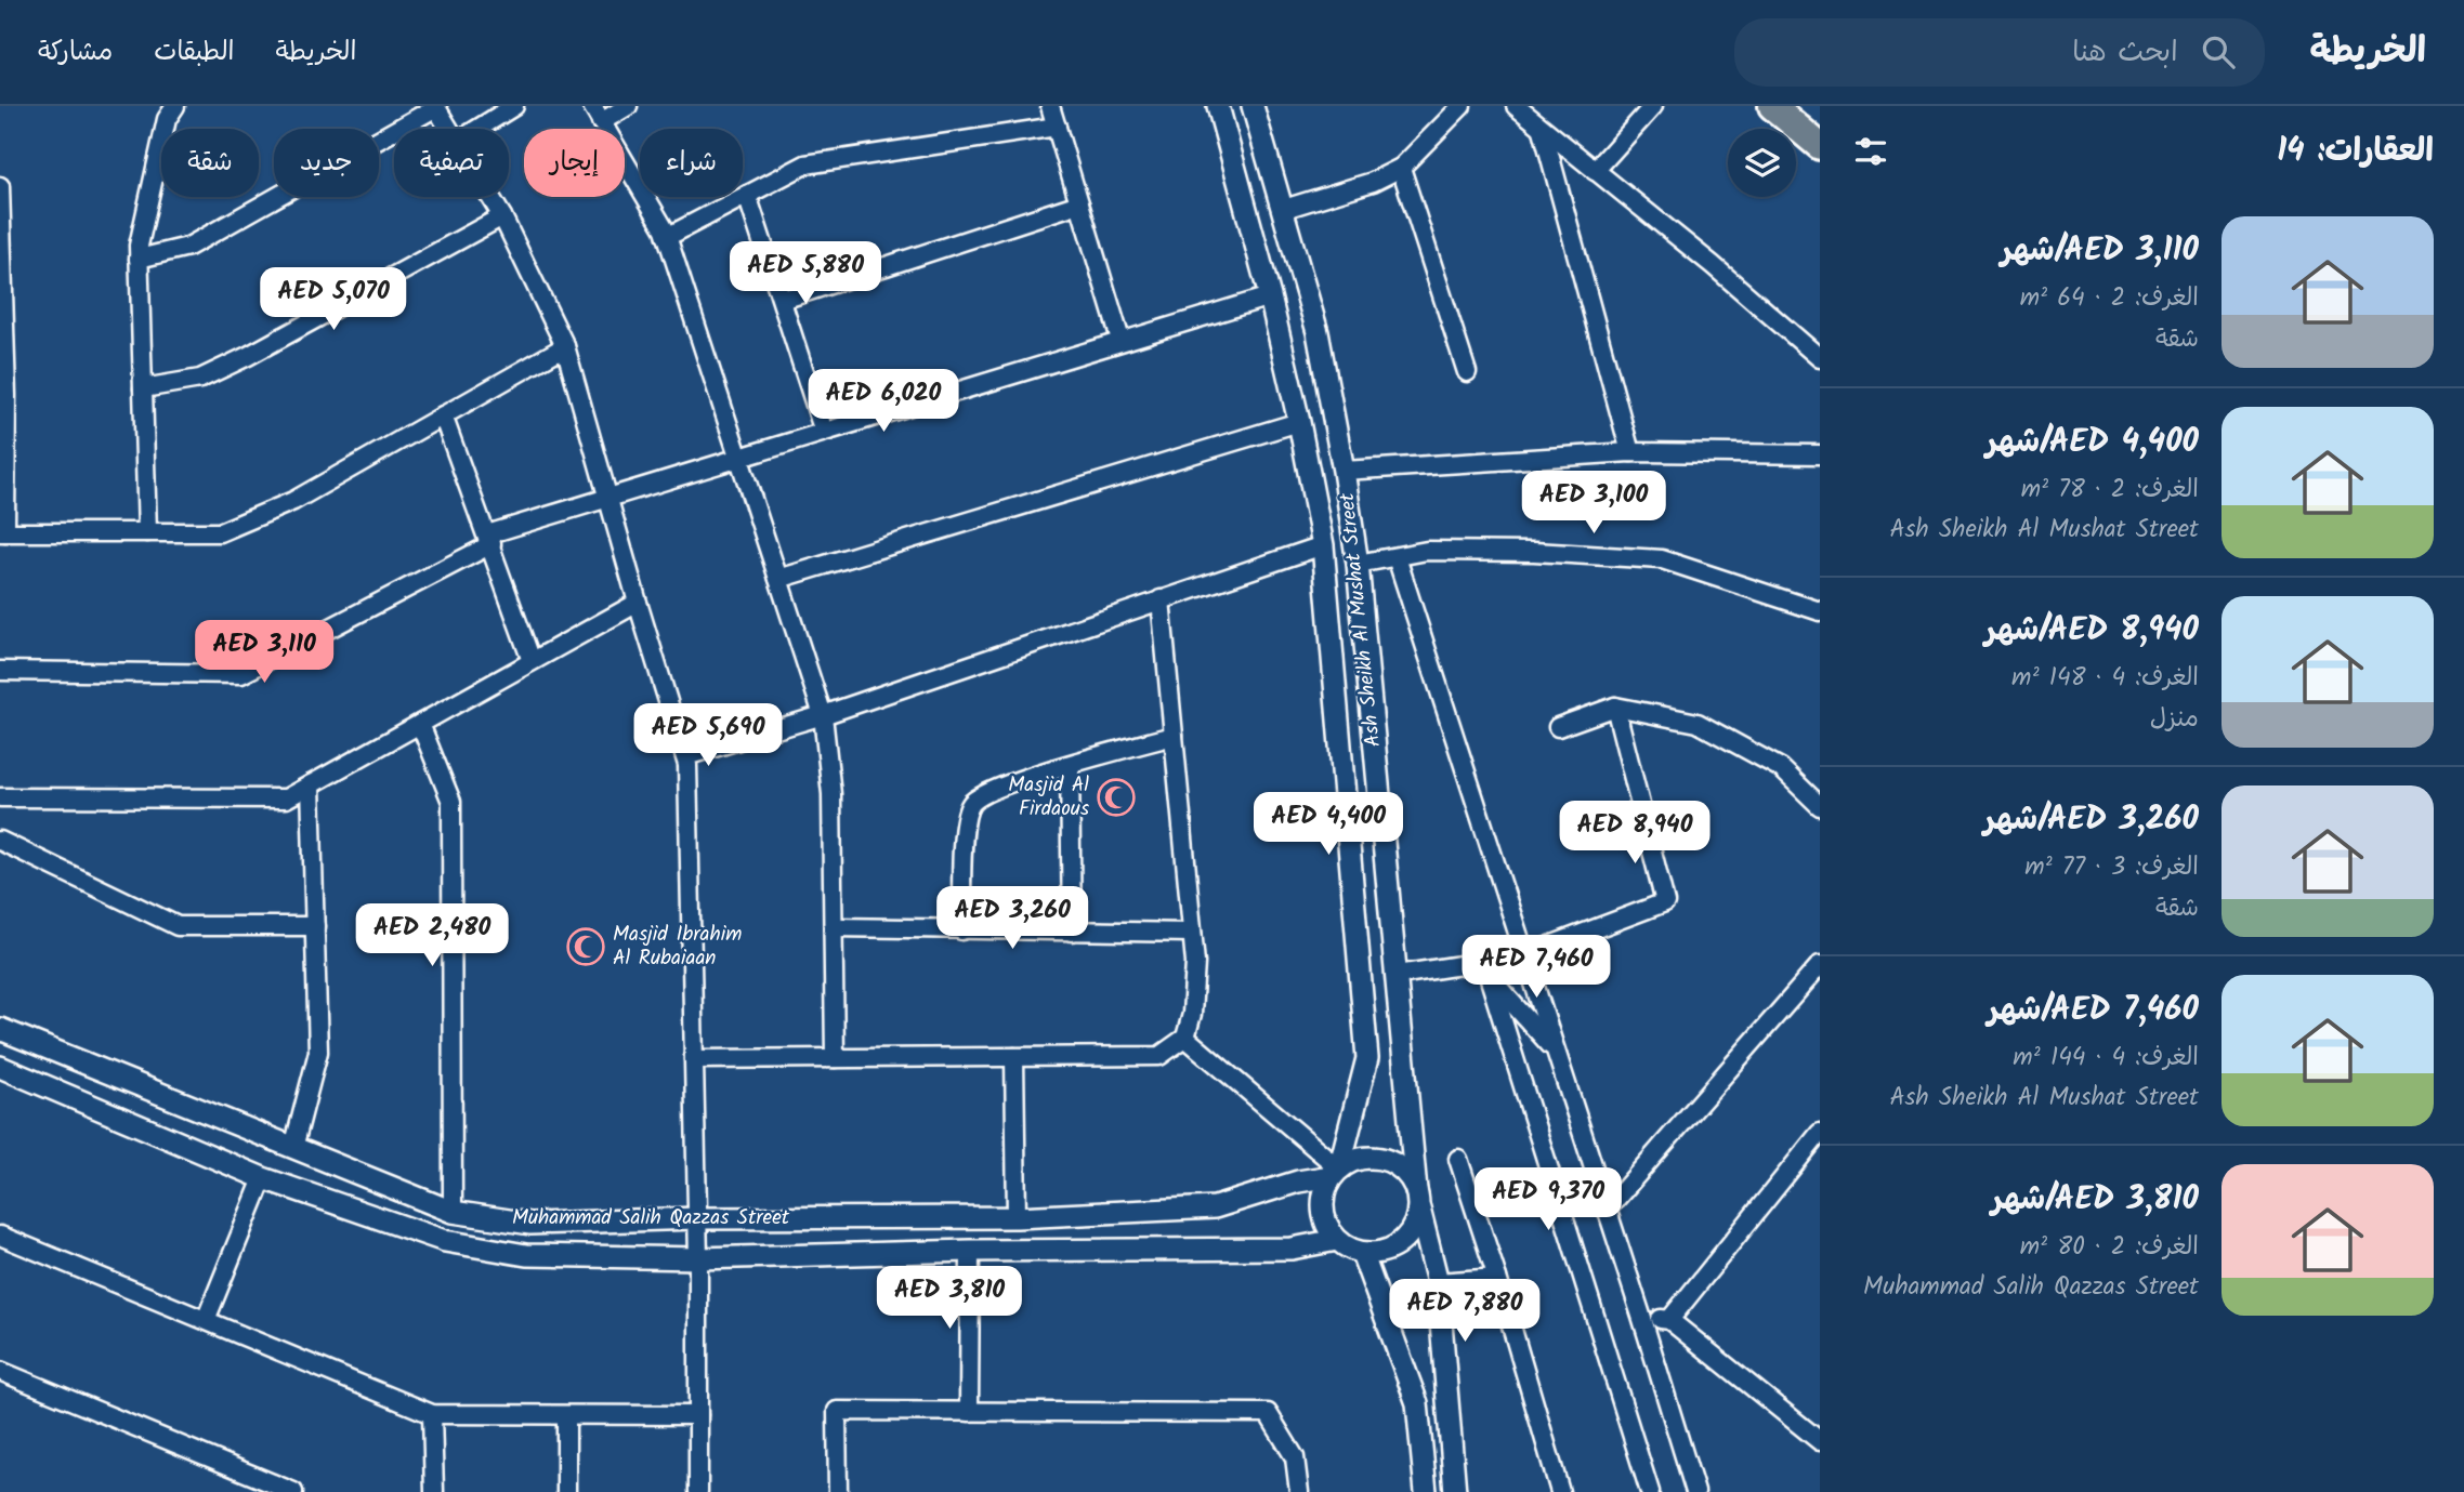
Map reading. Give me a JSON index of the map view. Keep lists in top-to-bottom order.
{
  "streets": {
    "street": ["Ash Sheikh Al Mushat Street", "Muhammad Salih Qazzas Street"]
  },
  "crossings": [
    ["Ash Sheikh Al Mushat Street", "Muhammad Salih Qazzas Street"]
  ],
  "places": {
    "mosque": ["Masjid Al Firdaous", "Masjid Ibrahim Al Rubaiaan"]
  },
  "page": {
    "header": "الخريطة",
    "search": "ابحث هنا",
    "nav": ["الخريطة", "الطبقات", "مشاركة"],
    "heading": "العقارات: 14",
    "chip": [
      "شراء",
      "إيجار",
      "تصفية",
      "جديد",
      "شقة"
    ],
    "list": [
      {
        "name": "AED 3,110/شهر",
        "note": "الغرف: 2 · 64 m² · شقة"
      },
      {
        "name": "AED 4,400/شهر",
        "note": "الغرف: 2 · 78 m² · Ash Sheikh Al Mushat Street"
      },
      {
        "name": "AED 8,940/شهر",
        "note": "الغرف: 4 · 148 m² · منزل"
      },
      {
        "name": "AED 3,260/شهر",
        "note": "الغرف: 3 · 77 m² · شقة"
      },
      {
        "name": "AED 7,460/شهر",
        "note": "الغرف: 4 · 144 m² · Ash Sheikh Al Mushat Street"
      },
      {
        "name": "AED 3,810/شهر",
        "note": "الغرف: 2 · 80 m² · Muhammad Salih Qazzas Street"
      }
    ],
    "price": [
      "AED 5,880",
      "AED 5,070",
      "AED 6,020",
      "AED 3,100",
      "AED 3,110",
      "AED 5,690",
      "AED 4,400",
      "AED 8,940",
      "AED 3,260",
      "AED 2,480",
      "AED 7,460",
      "AED 9,370",
      "AED 3,810",
      "AED 7,880"
    ]
  }
}
